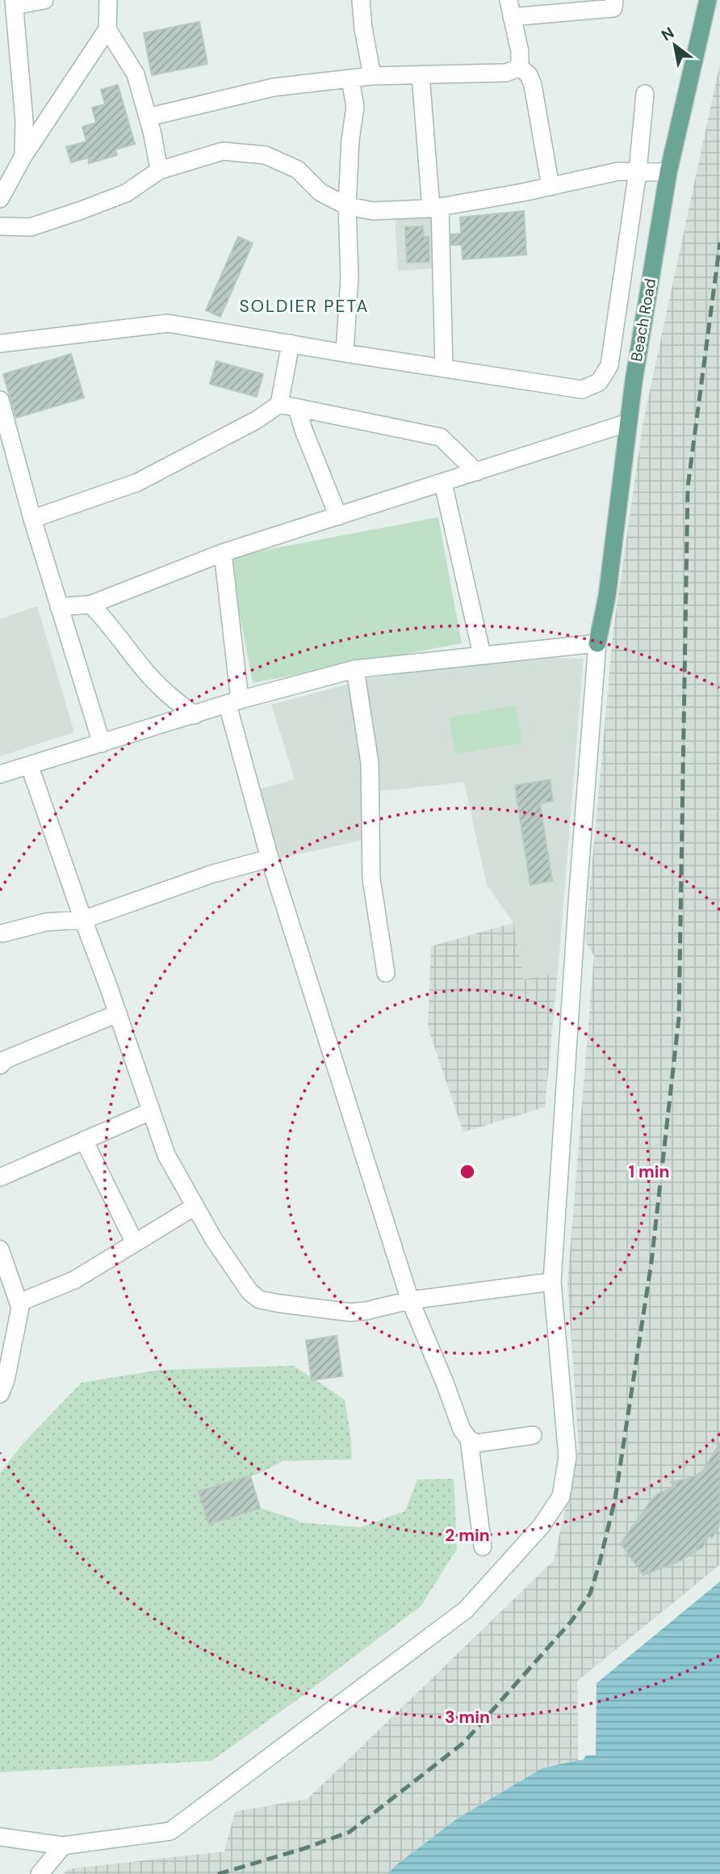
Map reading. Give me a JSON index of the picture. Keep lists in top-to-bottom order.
{
  "streets": {
    "main road": ["Beach Road"]
  },
  "districts": ["SOLDIER PETA"],
  "north": "top left",
  "rings": ["1 min", "2 min", "3 min"]
}
